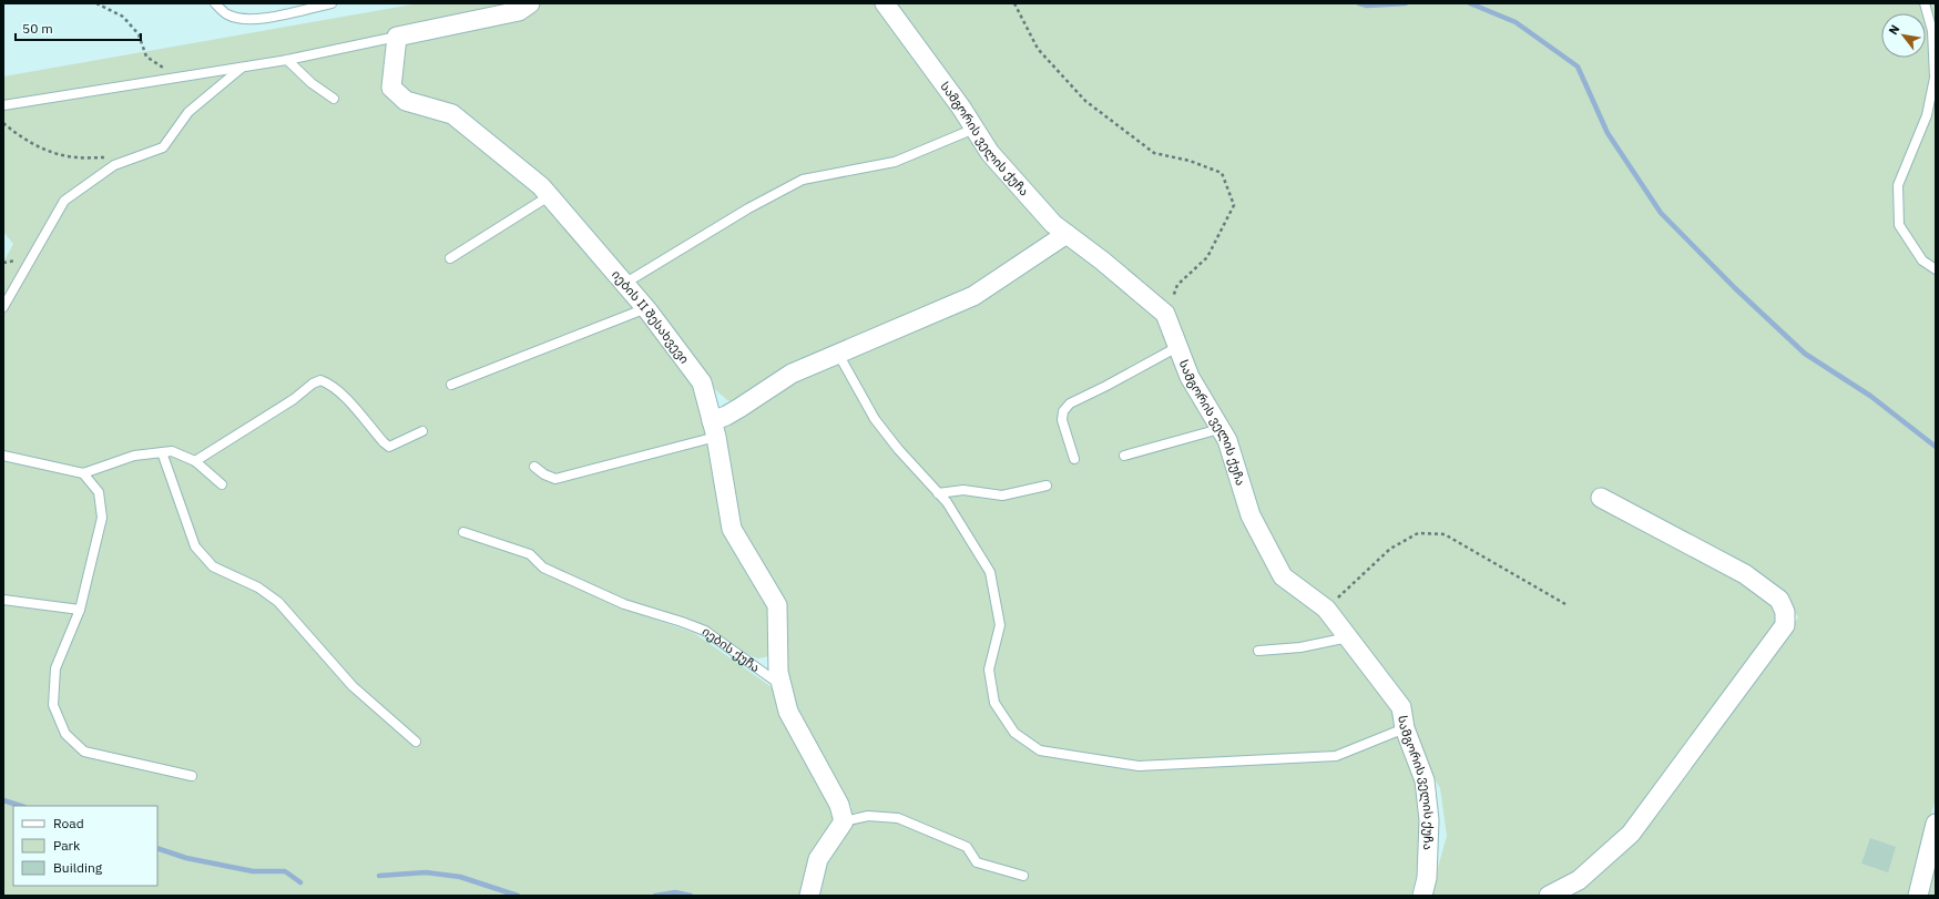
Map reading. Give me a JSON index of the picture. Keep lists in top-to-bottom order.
{
  "streets": {
    "street": ["სამგორის ველის ქუჩა", "იების II შესახვევი"],
    "lane": ["იების ქუჩა"]
  },
  "crossings": [
    ["იების II შესახვევი", "იების ქუჩა"]
  ],
  "legend": ["Road", "Park", "Building"],
  "scale_bar": "50 m",
  "north": "top left"
}
